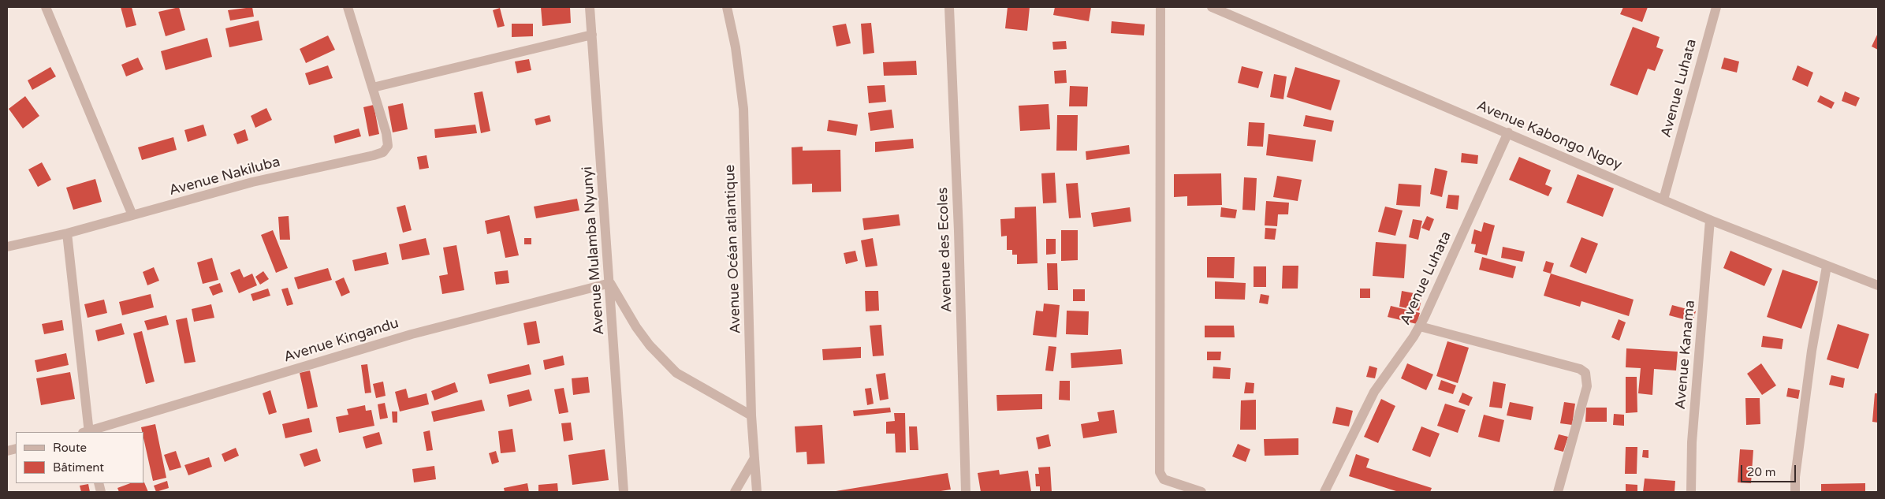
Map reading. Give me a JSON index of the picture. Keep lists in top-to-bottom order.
{
  "streets": {
    "street": [
      "Avenue Luhata",
      "Avenue Kabongo Ngoy",
      "Avenue Nakiluba",
      "Avenue Océan atlantique",
      "Avenue des Ecoles",
      "Avenue Mulamba Nyunyi",
      "Avenue Kingandu",
      "Avenue Kanama"
    ]
  },
  "crossings": [
    ["Avenue Luhata", "Avenue Kabongo Ngoy"],
    ["Avenue Kabongo Ngoy", "Avenue Kanama"],
    ["Avenue Mulamba Nyunyi", "Avenue Kingandu"]
  ],
  "legend": ["Route", "Bâtiment"],
  "scale_bar": "20 m"
}
